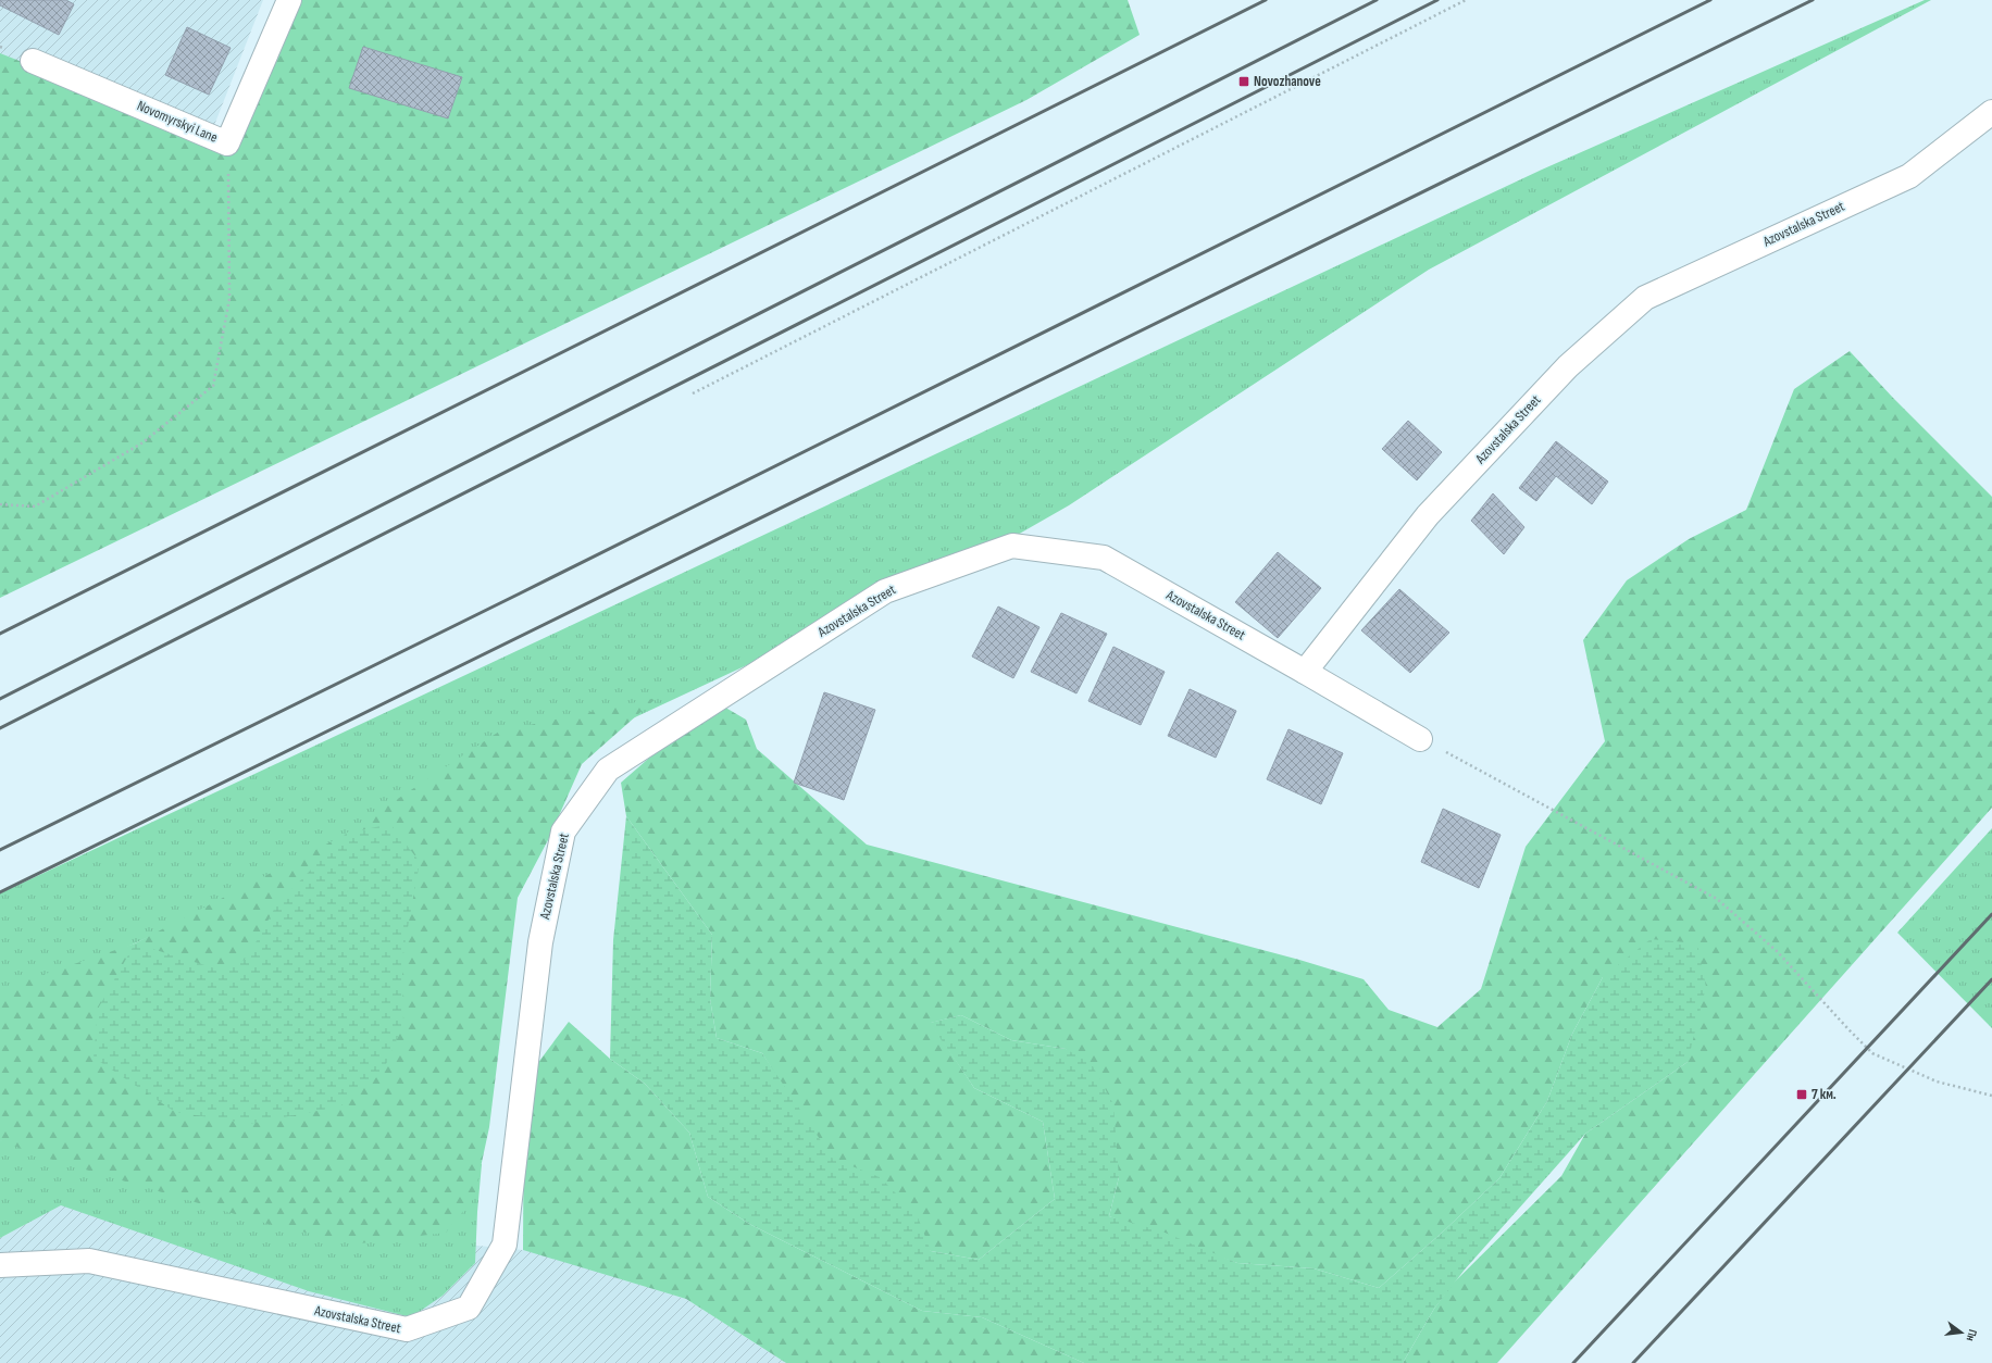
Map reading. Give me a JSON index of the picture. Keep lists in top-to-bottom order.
{
  "streets": {
    "street": ["Novomyrskyi Lane", "Azovstalska Street"]
  },
  "places": {
    "transit": ["Novozhanove", "7 км."]
  },
  "north": "right"
}
